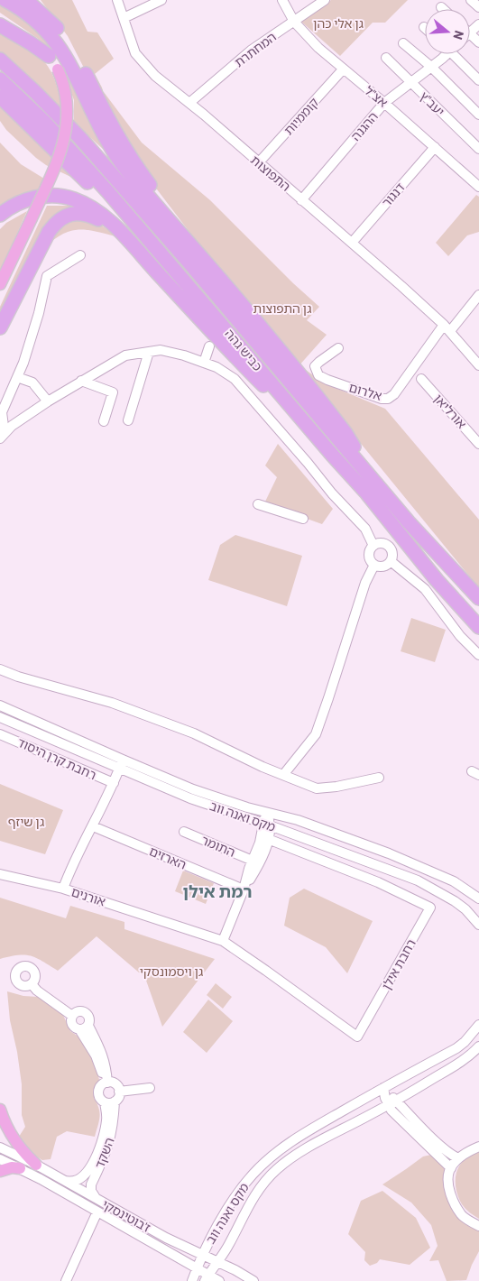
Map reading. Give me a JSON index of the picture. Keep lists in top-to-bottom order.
{
  "streets": {
    "highway": ["כביש גהה"],
    "street": [
      "המחתרת",
      "אצ\"ל",
      "יעב\"ץ",
      "קוממיות",
      "ההגנה",
      "התפוצות",
      "דנגור",
      "אלרום",
      "אורליאן",
      "רחבת קרן היסוד",
      "מקס ואנה ווב",
      "התומר",
      "הארזים",
      "אורנים",
      "רחבת אילן",
      "השקד",
      "ז'בוטינסקי"
    ]
  },
  "crossings": [
    ["המחתרת", "אצ\"ל"],
    ["המחתרת", "התפוצות"],
    ["אצ\"ל", "קוממיות"],
    ["אצ\"ל", "ההגנה"],
    ["אצ\"ל", "דנגור"],
    ["יעב\"ץ", "ההגנה"],
    ["קוממיות", "התפוצות"],
    ["ההגנה", "התפוצות"],
    ["התפוצות", "דנגור"],
    ["התפוצות", "אלרום"],
    ["רחבת קרן היסוד", "אורנים"],
    ["מקס ואנה ווב", "אורנים"],
    ["מקס ואנה ווב", "ז'בוטינסקי"],
    ["הארזים", "אורנים"],
    ["אורנים", "רחבת אילן"],
    ["השקד", "ז'בוטינסקי"]
  ],
  "districts": ["רמת אילן"],
  "parks": [
    "גן אלי כהן",
    "גן התפוצות",
    "גן שיזף",
    "גן ויסמונסקי"
  ],
  "north": "right"
}
